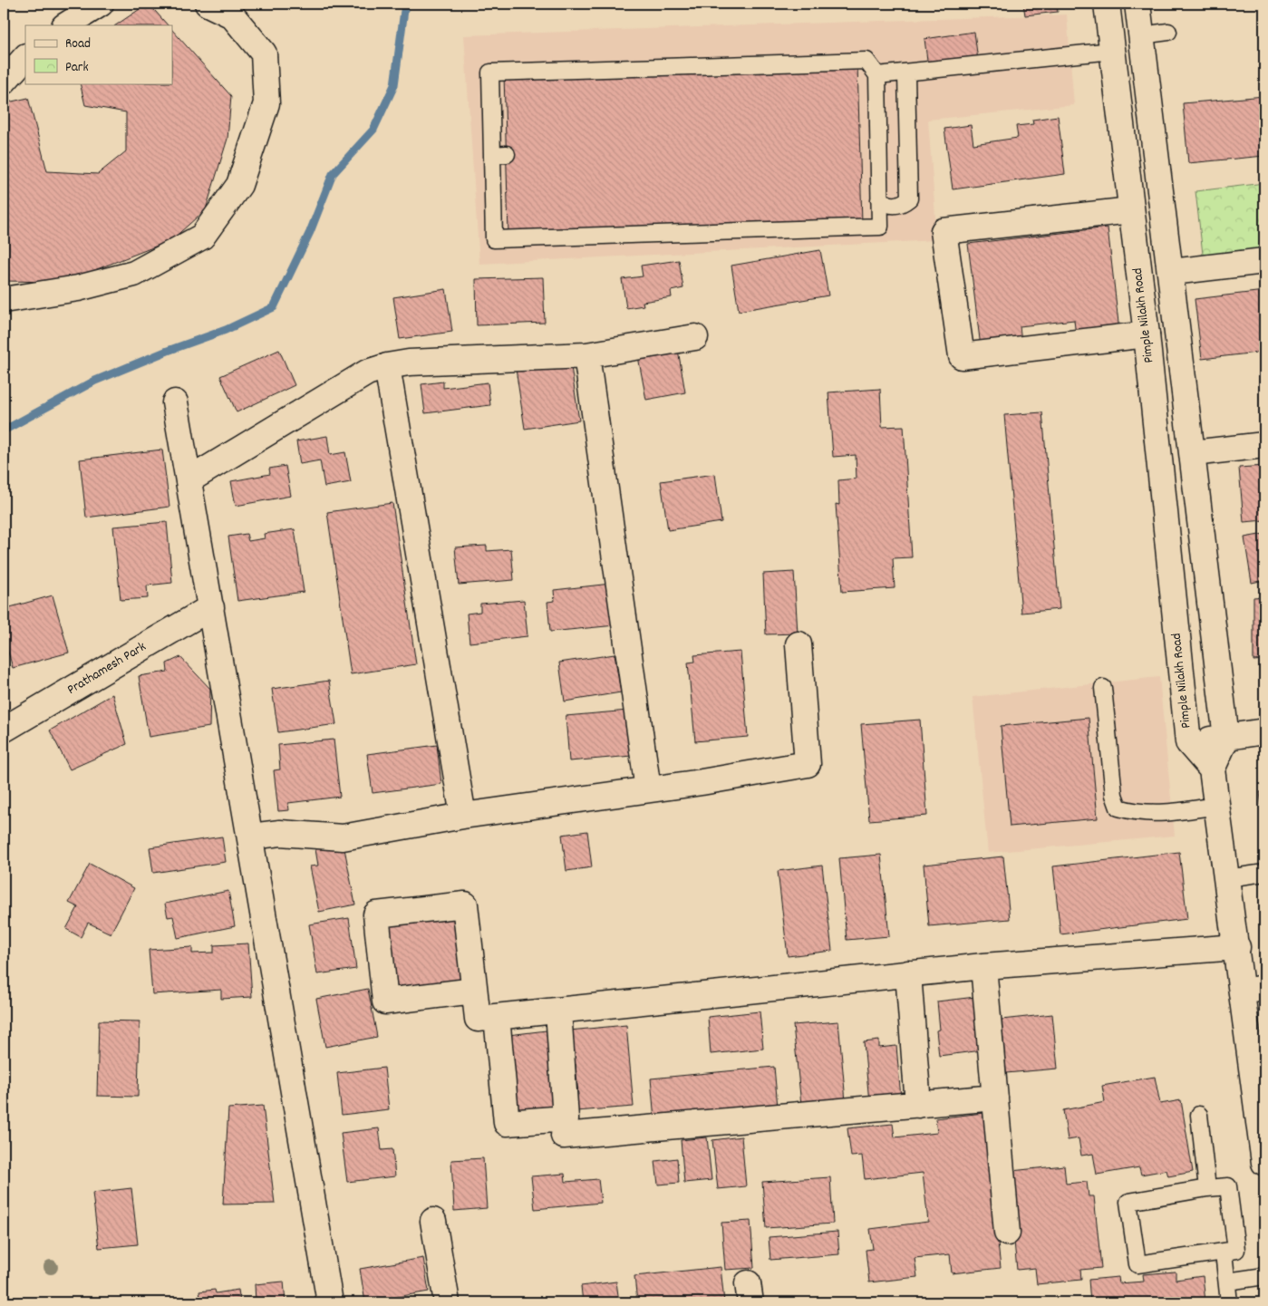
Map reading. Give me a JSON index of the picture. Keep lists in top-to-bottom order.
{
  "streets": {
    "street": ["Pimple Nilakh Road", "Prathamesh Park"]
  },
  "legend": ["Road", "Park"]
}
